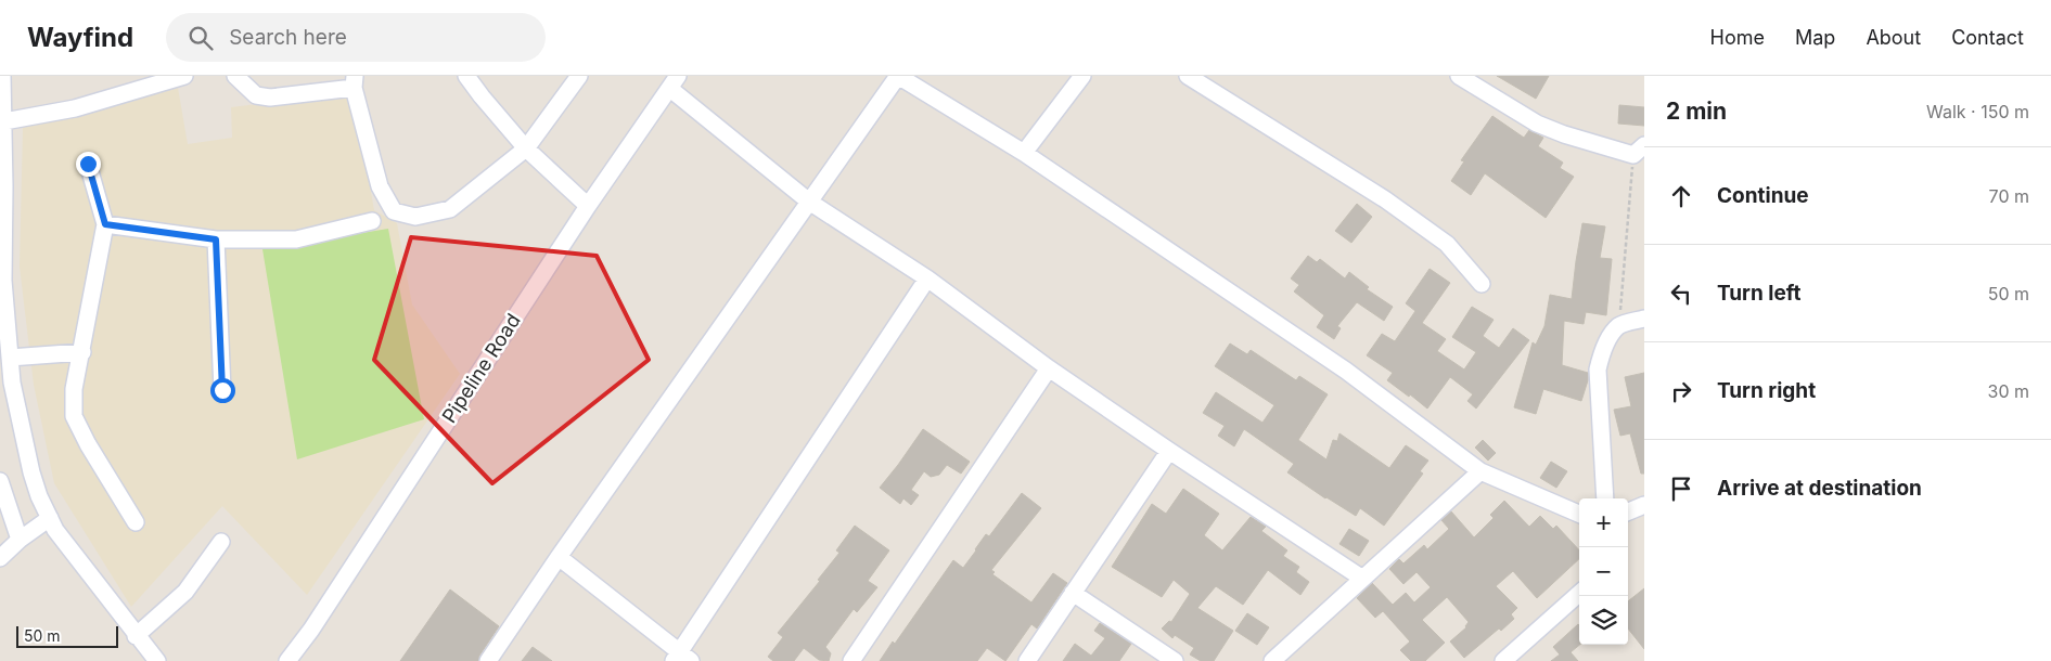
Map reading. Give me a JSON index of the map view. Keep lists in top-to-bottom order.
{
  "streets": {
    "street": ["Pipeline Road"]
  },
  "scale_bar": "50 m",
  "page": {
    "header": "Wayfind",
    "search": "Search here",
    "nav": [
      "Home",
      "Map",
      "About",
      "Contact"
    ],
    "heading": ["2 min", "Walk · 150 m"],
    "list": [
      ["Continue", "70 m"],
      ["Turn left", "50 m"],
      ["Turn right", "30 m"],
      "Arrive at destination"
    ],
    "map_buttons": ["+", "−"],
    "scale": "50 m"
  }
}
